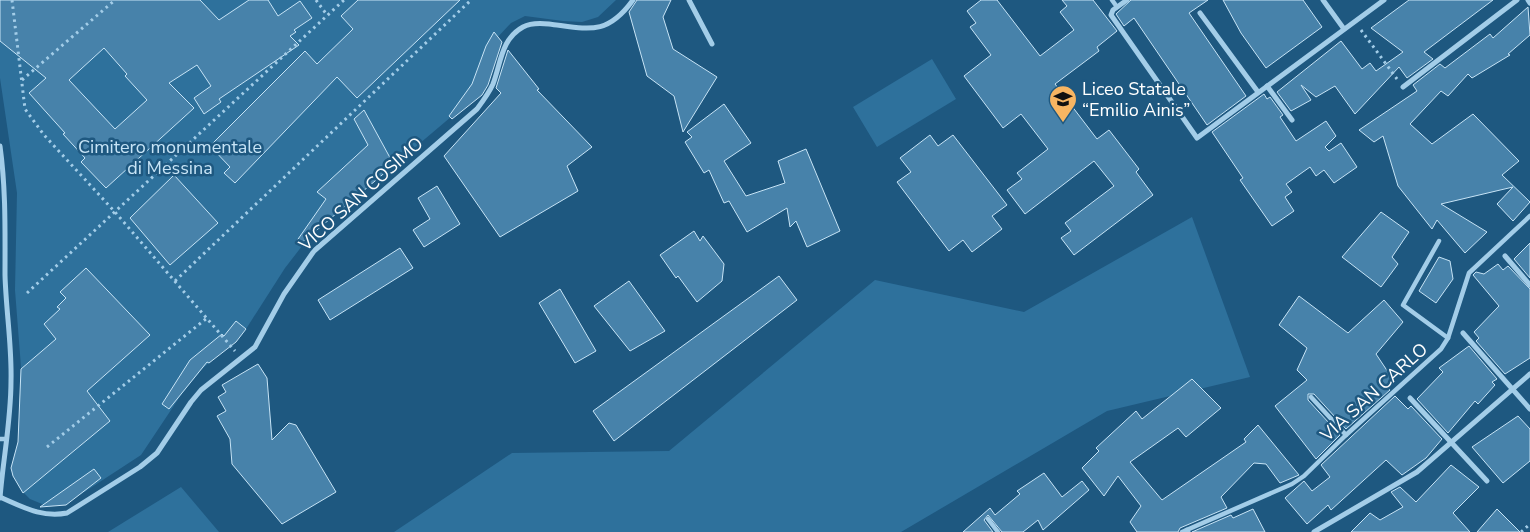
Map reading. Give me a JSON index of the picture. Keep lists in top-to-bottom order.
{
  "streets": {
    "street": ["VICO SAN COSIMO", "VIA SAN CARLO"]
  },
  "parks": ["Cimitero monumentale di Messina"],
  "places": {
    "school or university": ["Liceo Statale “Emilio Ainis”"]
  }
}
